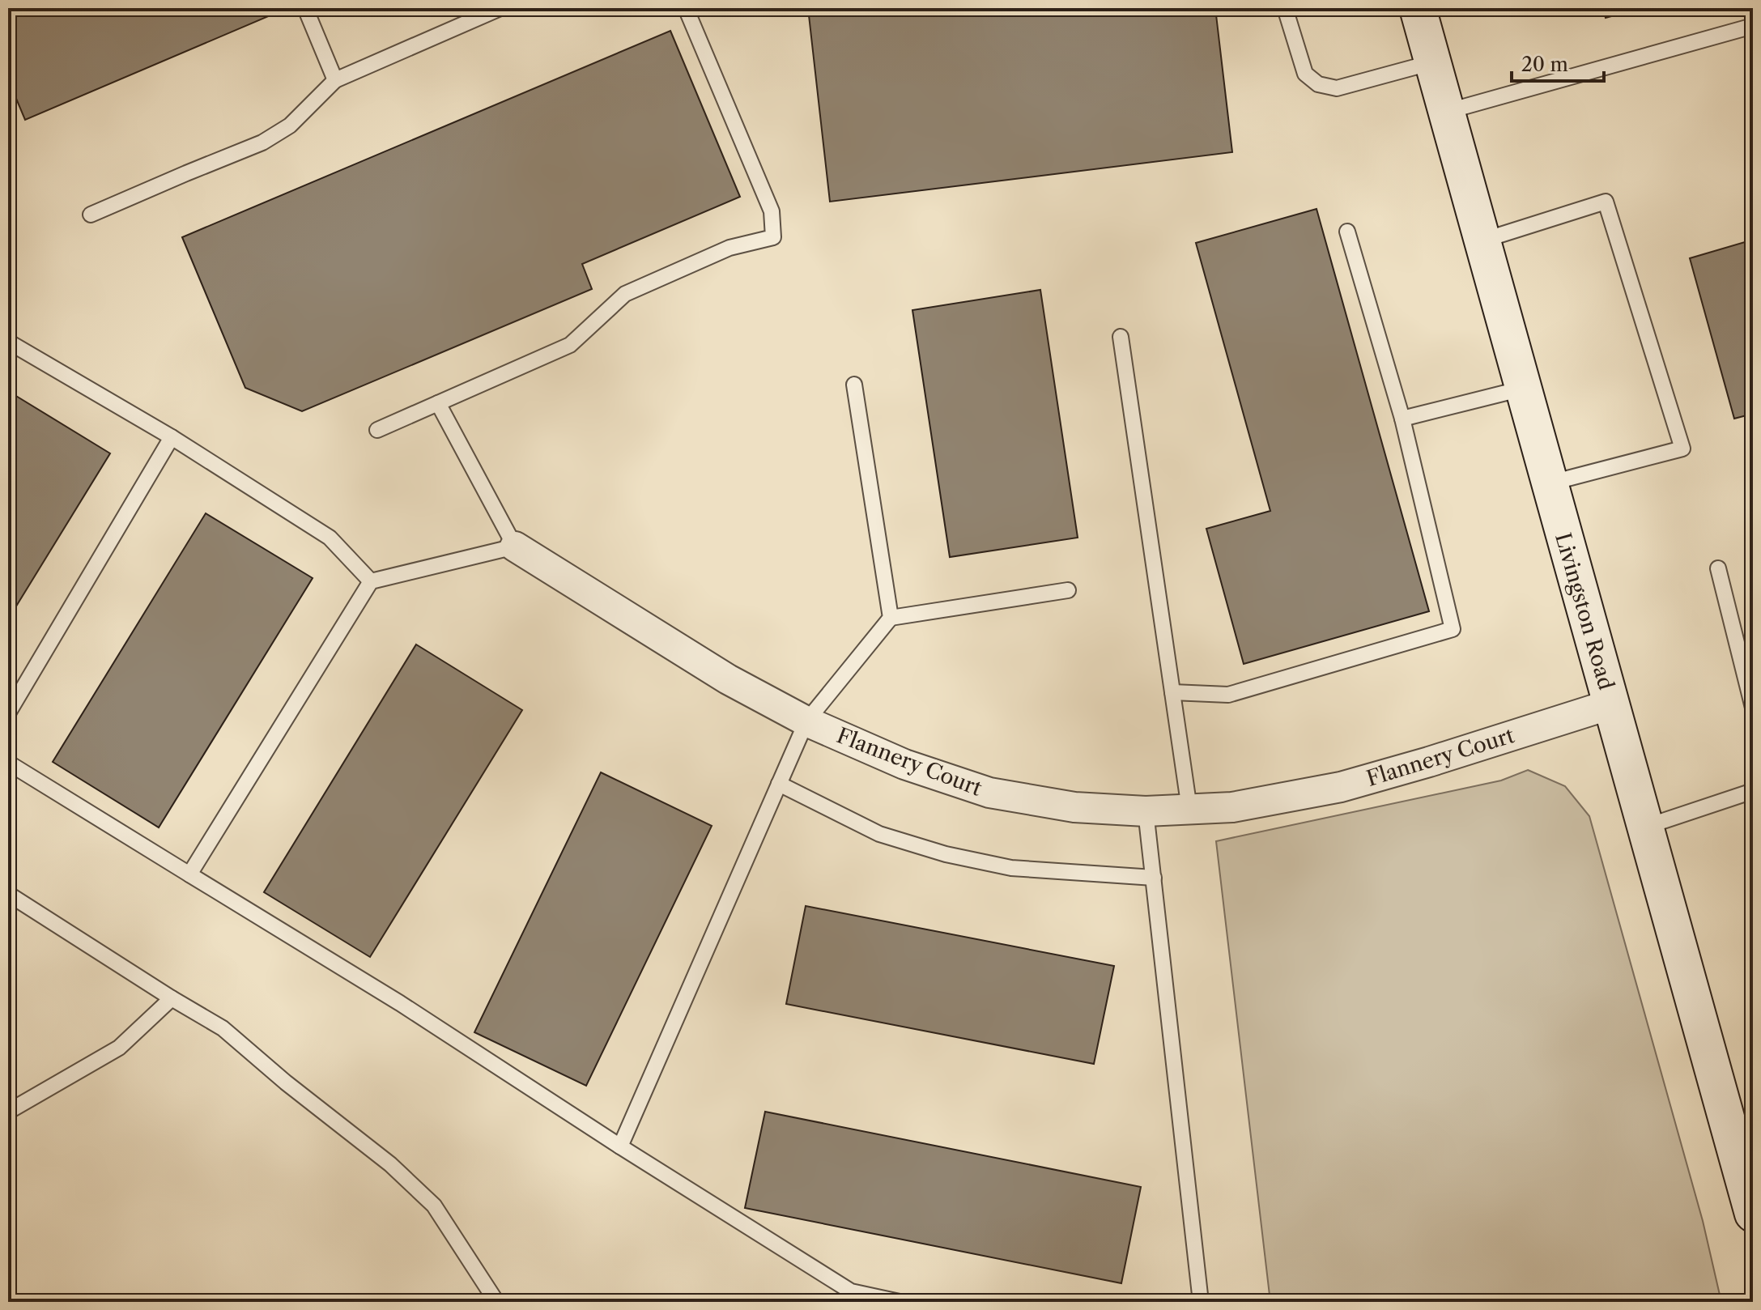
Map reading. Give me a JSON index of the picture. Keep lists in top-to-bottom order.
{
  "streets": {
    "street": ["Livingston Road", "Flannery Court"]
  },
  "crossings": [
    ["Livingston Road", "Flannery Court"]
  ],
  "scale_bar": "20 m"
}
